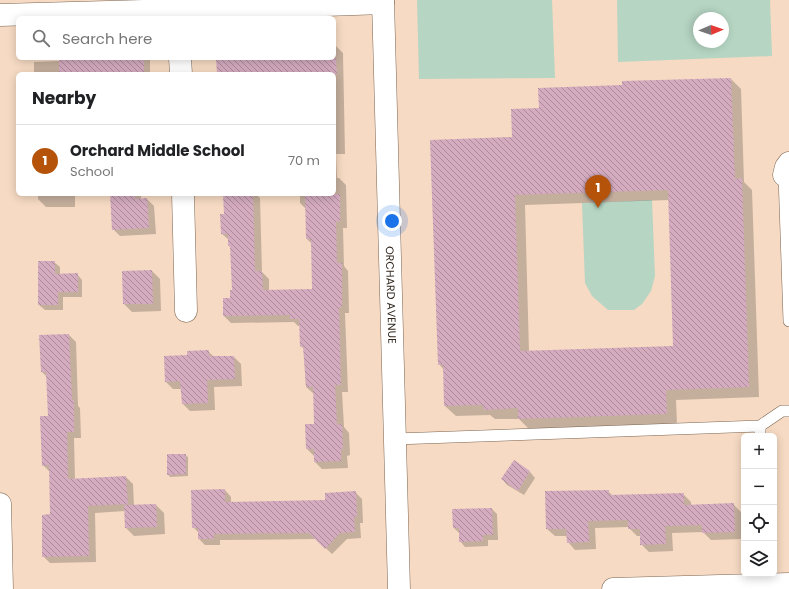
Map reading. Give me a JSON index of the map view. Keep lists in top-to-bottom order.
{
  "streets": {
    "street": ["ORCHARD AVENUE"]
  },
  "north": "right",
  "page": {
    "search": "Search here",
    "heading": "Nearby",
    "list": [
      {
        "mark": "1",
        "name": "Orchard Middle School",
        "note": "School",
        "value": "70 m"
      }
    ],
    "pins": "1",
    "map_buttons": ["+", "−"]
  }
}
